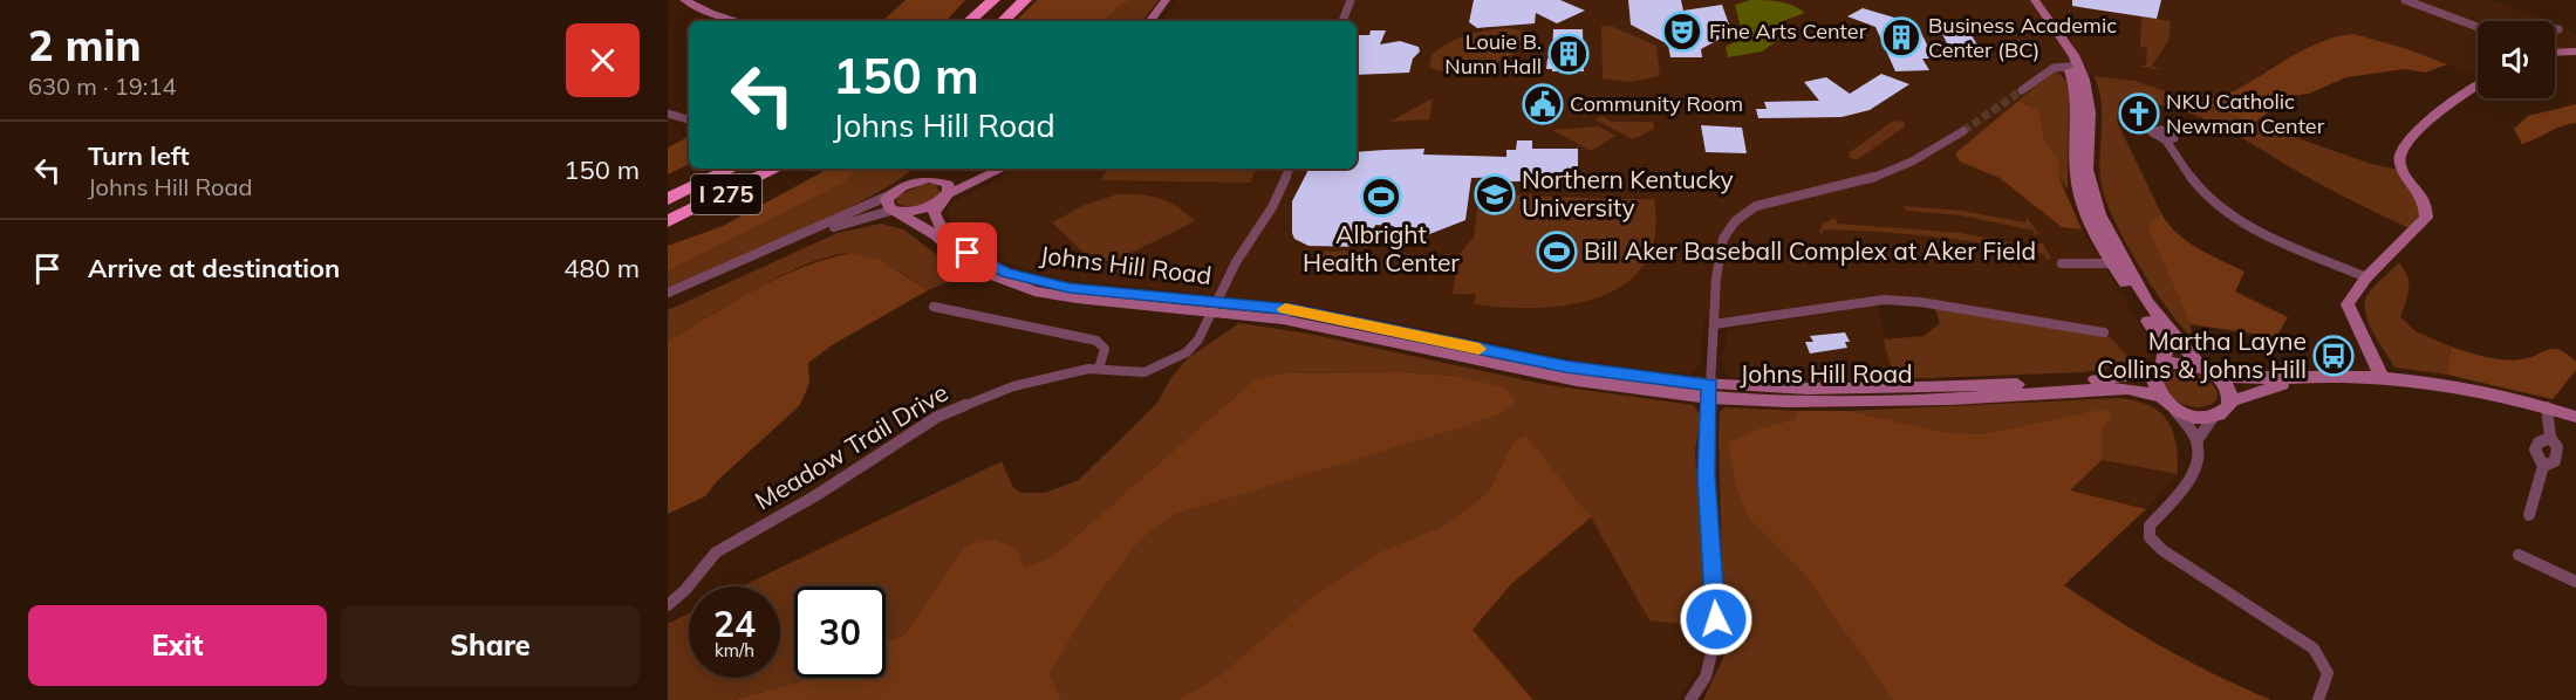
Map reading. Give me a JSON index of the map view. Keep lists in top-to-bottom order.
{
  "streets": {
    "highway": ["I 275"],
    "main road": ["Johns Hill Road"],
    "street": ["Meadow Trail Drive"]
  },
  "crossings": [
    ["Johns Hill Road", "Meadow Trail Drive"]
  ],
  "places": {
    "theatre": ["Fine Arts Center"],
    "building": ["Business Academic Center (BC)", "Louie B. Nunn Hall"],
    "public building": ["Community Room"],
    "church": ["NKU Catholic Newman Center"],
    "school or university": ["Northern Kentucky University"],
    "sports": ["Albright Health Center", "Bill Aker Baseball Complex at Aker Field"],
    "bus stop": ["Martha Layne Collins & Johns Hill"]
  },
  "page": {
    "heading": ["2 min", "630 m · 19:14"],
    "turn": ["150 m", "Johns Hill Road"],
    "list": [
      {
        "name": "Turn left",
        "note": "Johns Hill Road",
        "value": "150 m"
      },
      {
        "name": "Arrive at destination",
        "value": "480 m"
      }
    ],
    "speed": "24 km/h",
    "limit": "30",
    "buttons": ["Exit", "Share"]
  }
}
